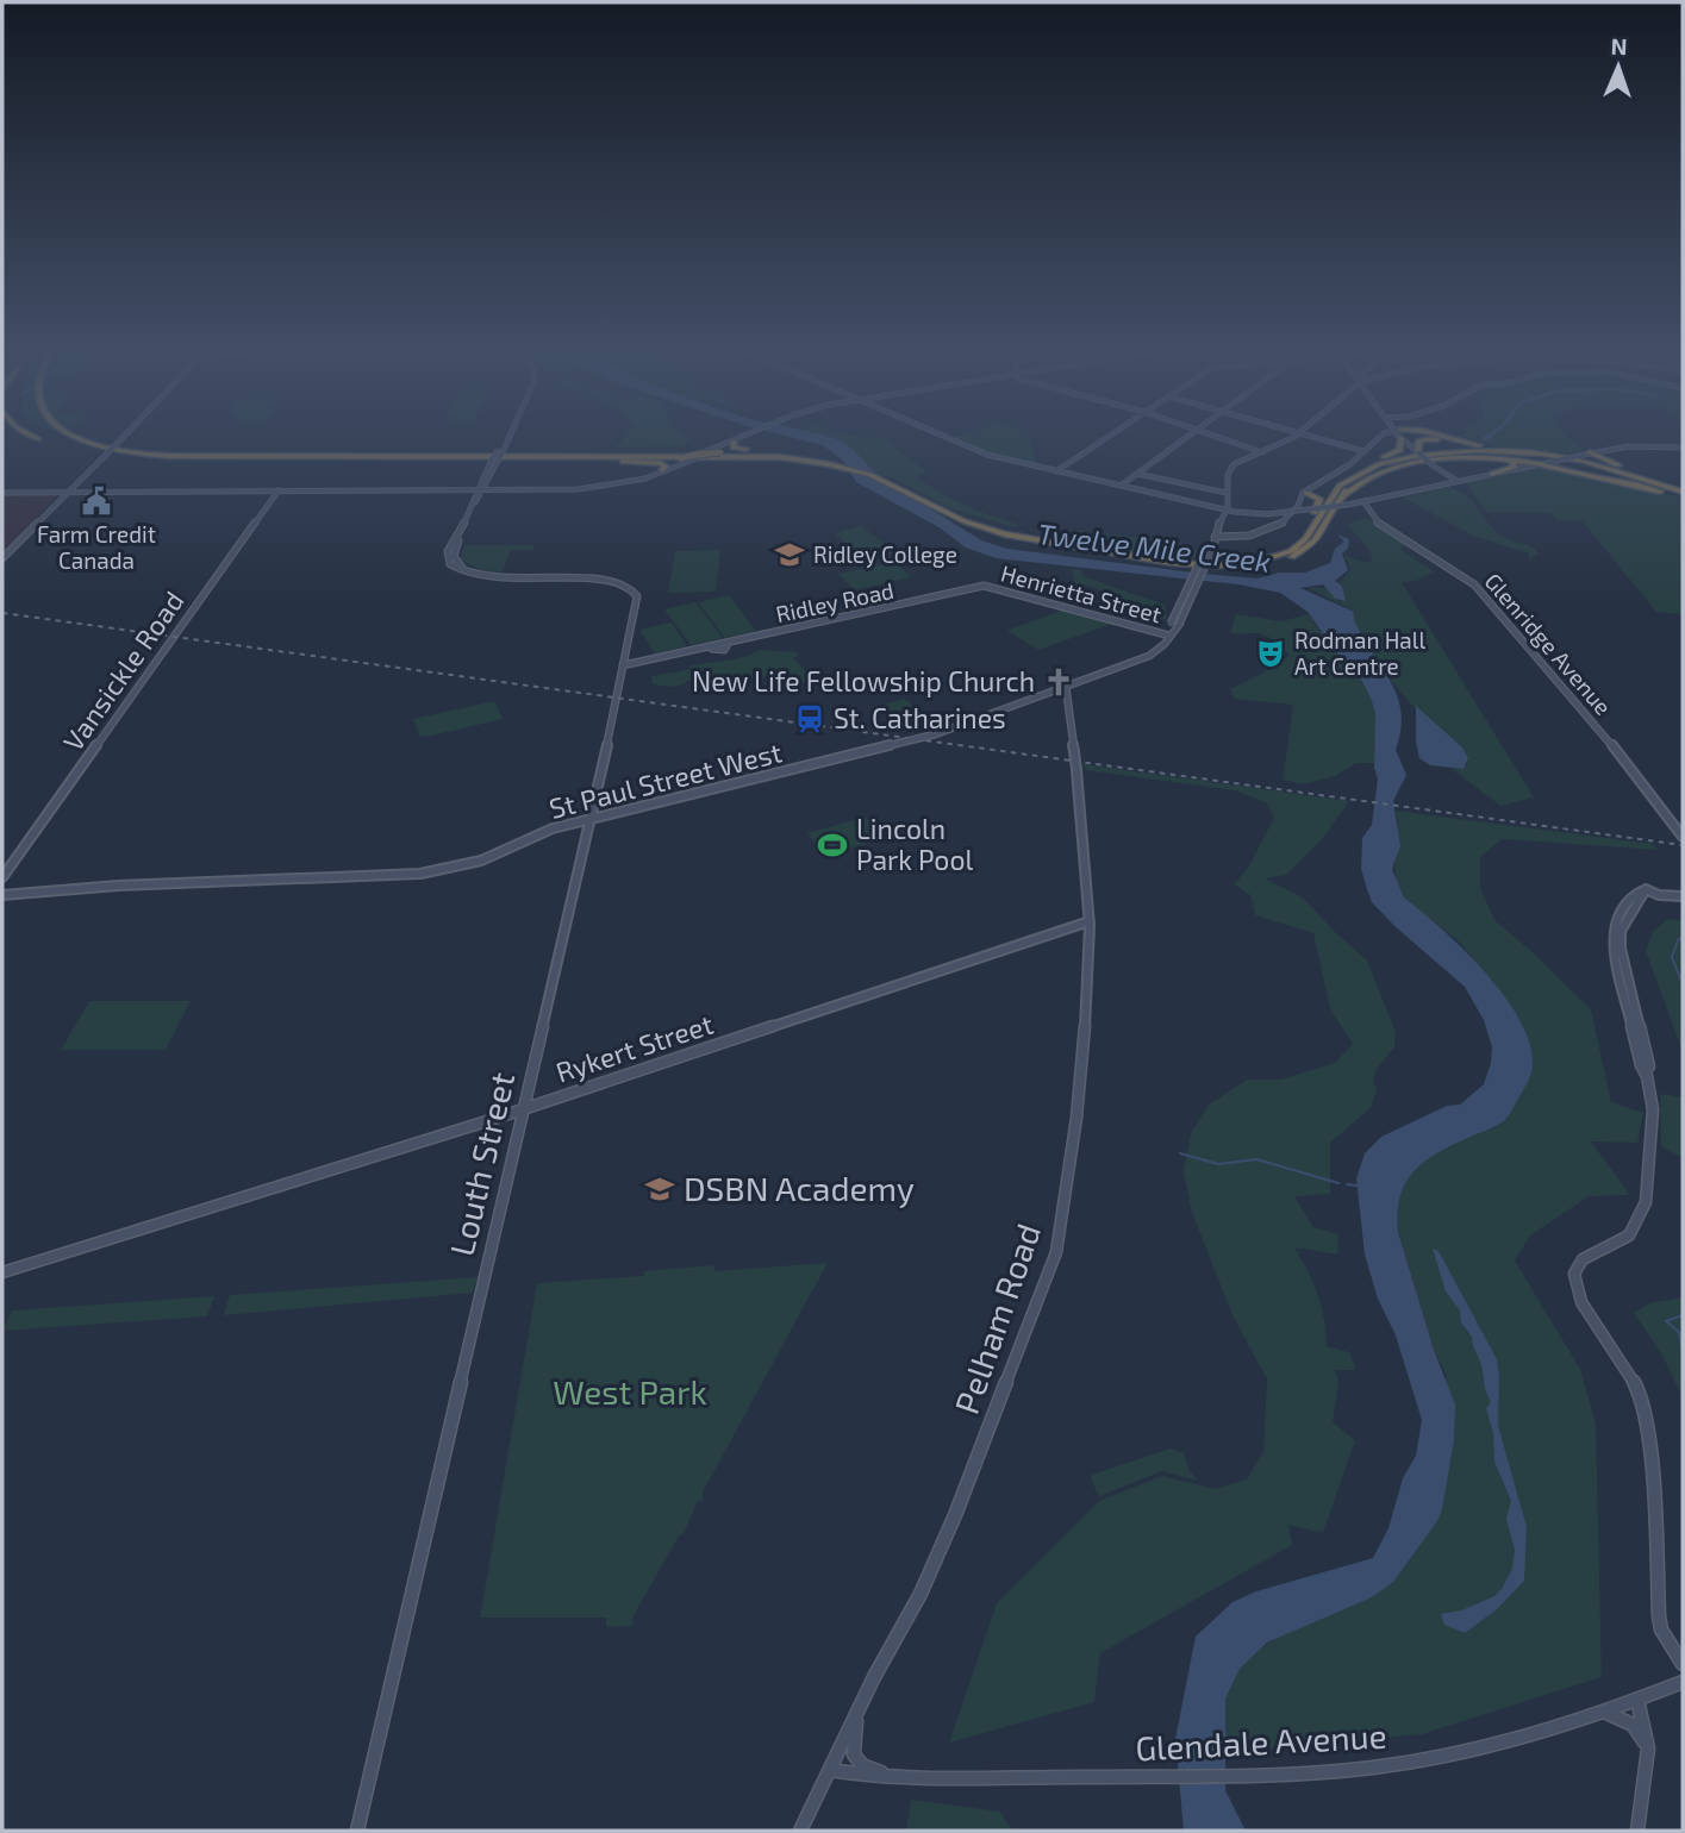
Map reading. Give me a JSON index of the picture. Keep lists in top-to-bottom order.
{
  "streets": {
    "main road": [
      "Henrietta Street",
      "Ridley Road",
      "Glenridge Avenue",
      "Vansickle Road",
      "St Paul Street West",
      "Rykert Street",
      "Louth Street",
      "Pelham Road",
      "Glendale Avenue"
    ]
  },
  "crossings": [
    ["Henrietta Street", "Ridley Road"],
    ["Henrietta Street", "St Paul Street West"],
    ["Ridley Road", "Louth Street"],
    ["St Paul Street West", "Louth Street"],
    ["St Paul Street West", "Pelham Road"],
    ["Rykert Street", "Louth Street"],
    ["Rykert Street", "Pelham Road"],
    ["Pelham Road", "Glendale Avenue"]
  ],
  "water": ["Twelve Mile Creek"],
  "parks": ["West Park"],
  "places": {
    "public building": ["Farm Credit Canada"],
    "school or university": ["Ridley College", "DSBN Academy"],
    "theatre": ["Rodman Hall Art Centre"],
    "church": ["New Life Fellowship Church"],
    "station": ["St. Catharines"],
    "sports": ["Lincoln Park Pool"]
  },
  "north": "top"
}
